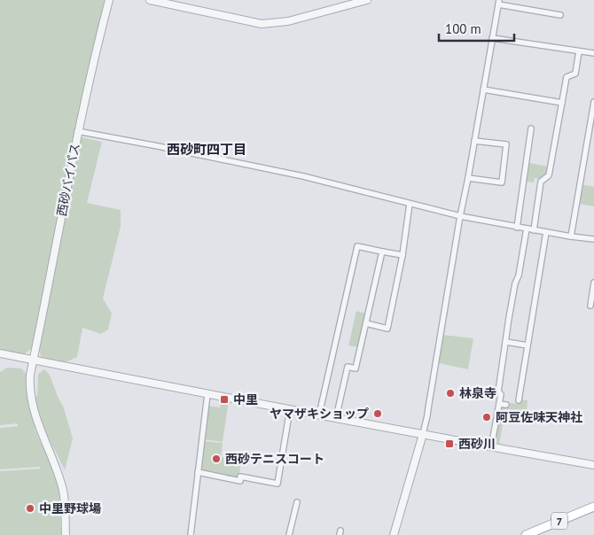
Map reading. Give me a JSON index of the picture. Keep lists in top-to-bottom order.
{
  "streets": {
    "main road": ["7"],
    "street": ["西砂バイパス"]
  },
  "districts": ["西砂町四丁目"],
  "places": {
    "other": [
      "林泉寺",
      "ヤマザキショップ",
      "阿豆佐味天神社",
      "西砂テニスコート",
      "中里野球場"
    ],
    "transit": ["中里", "西砂川"]
  },
  "scale_bar": "100 m"
}
